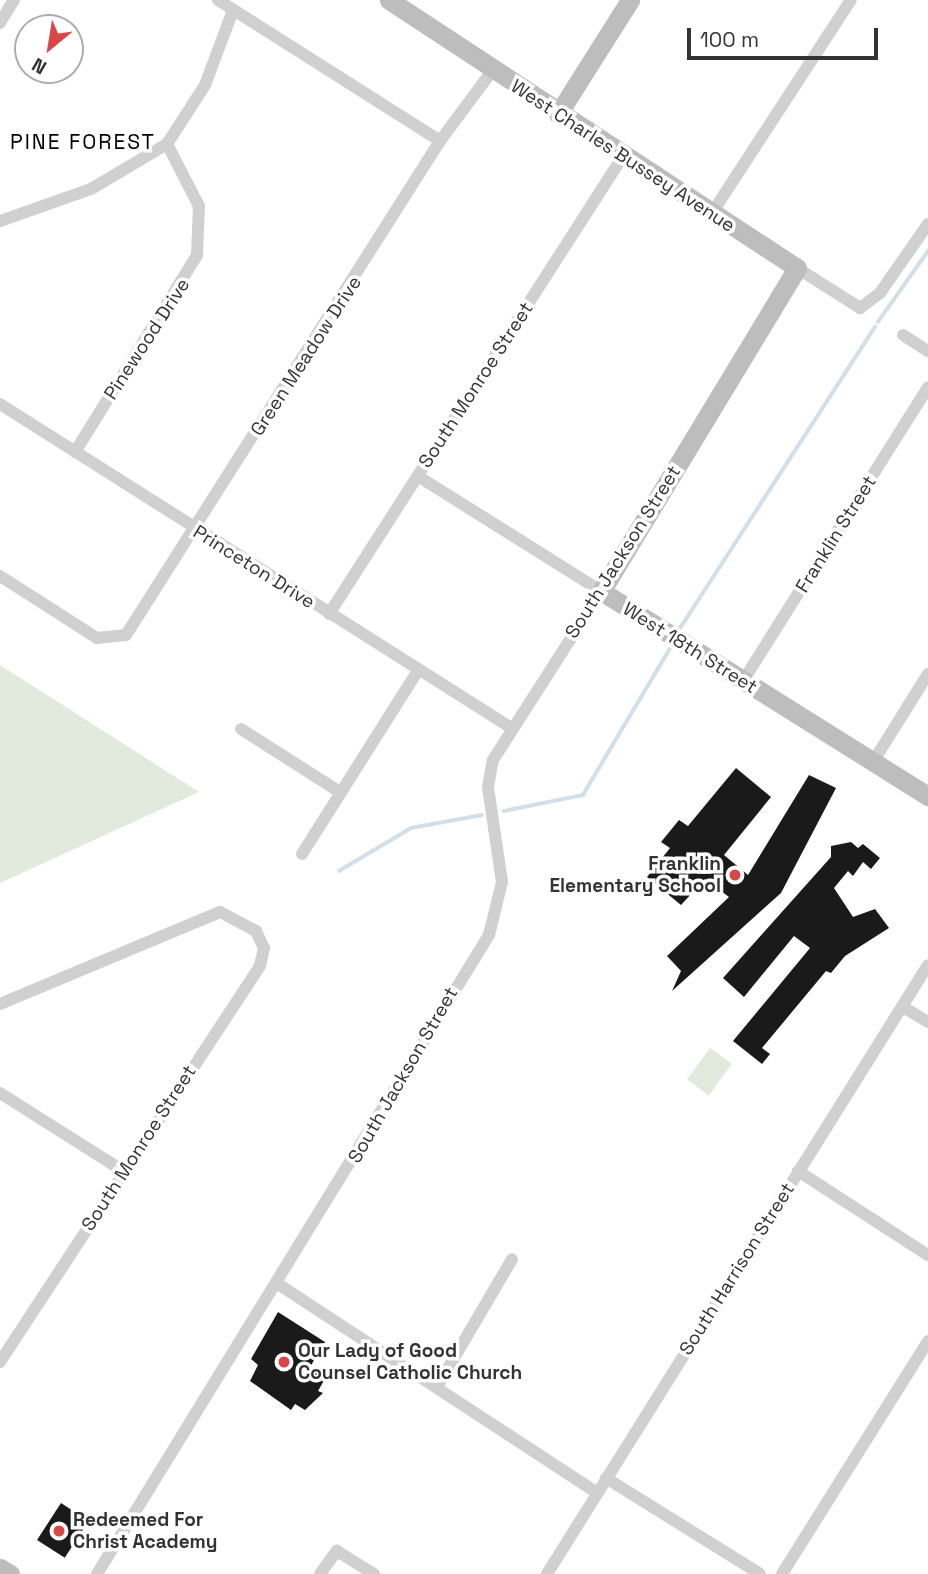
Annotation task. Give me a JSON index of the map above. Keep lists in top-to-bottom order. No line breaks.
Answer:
{"streets":{"street":["West Charles Bussey Avenue","Pinewood Drive","Green Meadow Drive","South Monroe Street","Franklin Street","South Jackson Street","Princeton Drive","West 18th Street","South Harrison Street"]},"crossings":[["West Charles Bussey Avenue","Green Meadow Drive"],["West Charles Bussey Avenue","South Monroe Street"],["West Charles Bussey Avenue","South Jackson Street"],["Pinewood Drive","Princeton Drive"],["Green Meadow Drive","Princeton Drive"],["South Monroe Street","Princeton Drive"],["South Monroe Street","West 18th Street"],["Franklin Street","West 18th Street"],["South Jackson Street","Princeton Drive"],["South Jackson Street","West 18th Street"]],"districts":["PINE FOREST"],"places":["Franklin Elementary School","Our Lady of Good Counsel Catholic Church","Redeemed For Christ Academy"],"scale_bar":"100 m","north":"bottom left"}
